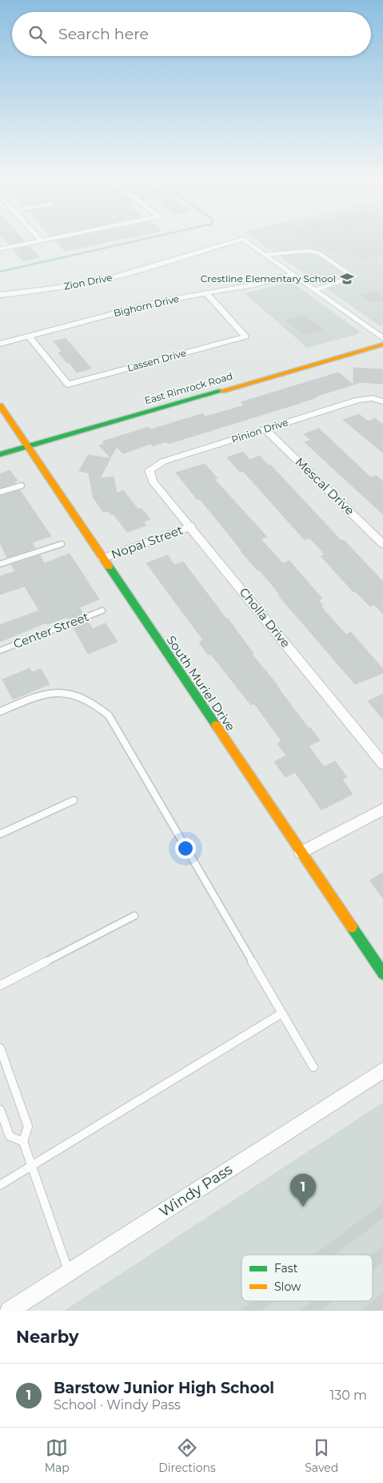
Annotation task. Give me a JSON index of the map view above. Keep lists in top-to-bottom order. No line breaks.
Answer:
{"streets":{"main road":["East Rimrock Road","South Muriel Drive"],"street":["Zion Drive","Bighorn Drive","Lassen Drive","Pinion Drive","Mescal Drive","Nopal Street","Cholla Drive","Windy Pass"],"lane":["Center Street"]},"crossings":[["Bighorn Drive","Lassen Drive"],["East Rimrock Road","South Muriel Drive"],["Pinion Drive","Mescal Drive"],["Pinion Drive","Cholla Drive"],["Nopal Street","Cholla Drive"],["Nopal Street","South Muriel Drive"]],"places":{"school or university":["Crestline Elementary School"]},"legend":["Fast","Slow"],"page":{"search":"Search here","pins":"1","heading":"Nearby","list":[{"mark":"1","name":"Barstow Junior High School","note":"School · Windy Pass","value":"130 m"}],"nav":["Map","Directions","Saved"]}}
